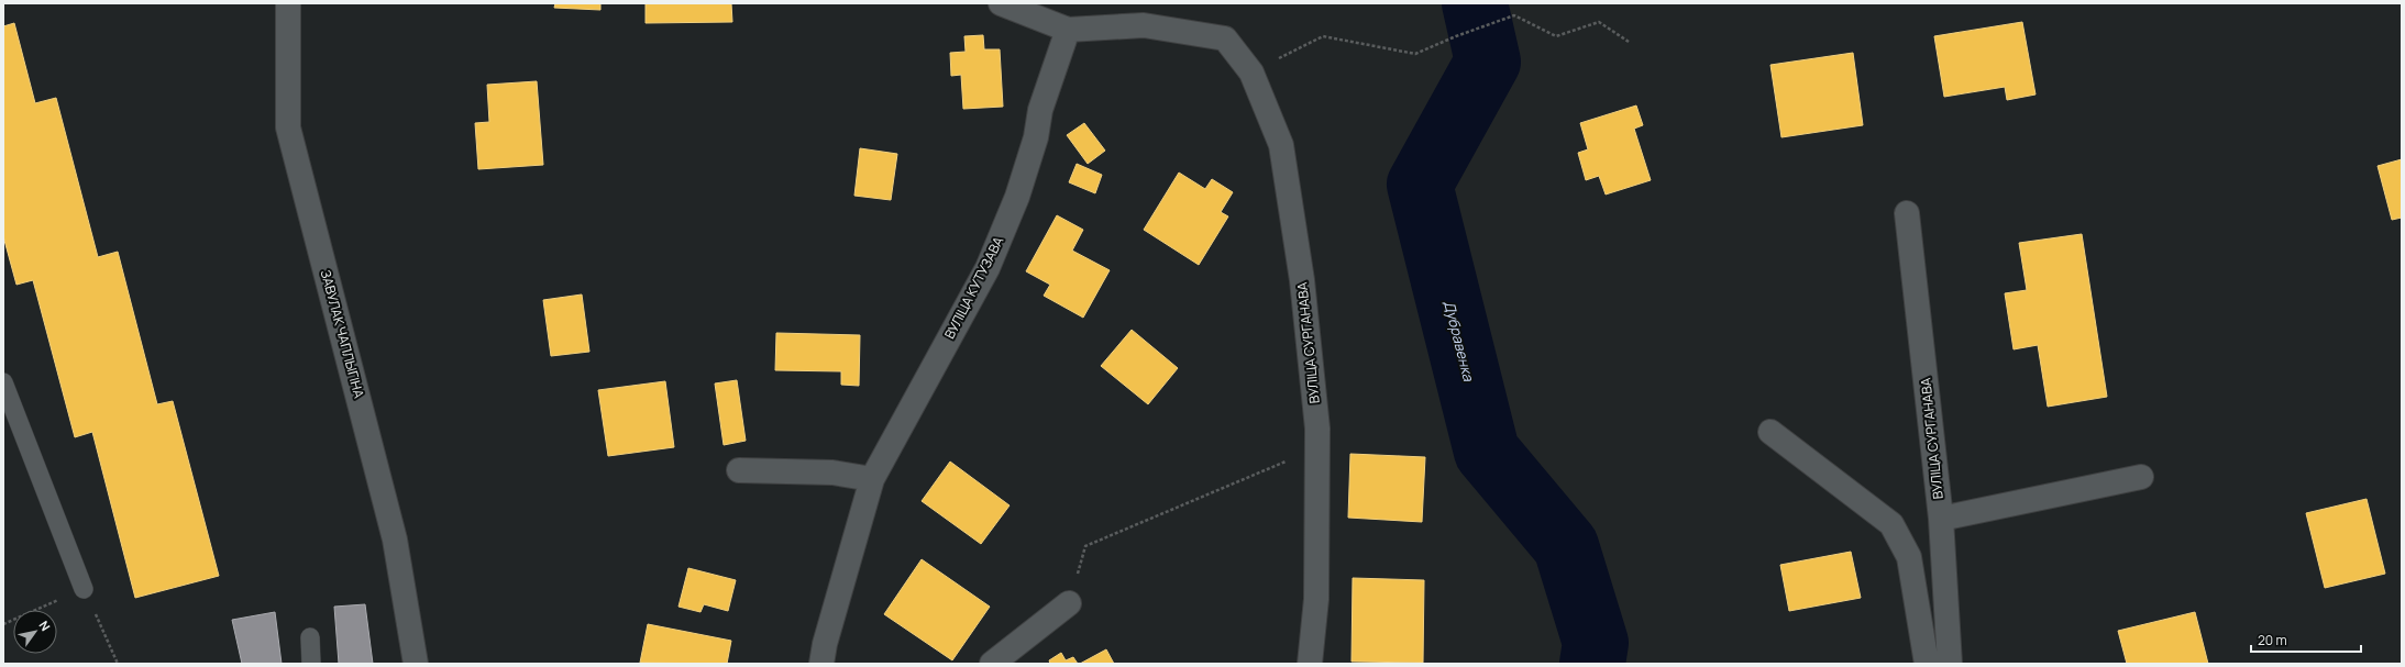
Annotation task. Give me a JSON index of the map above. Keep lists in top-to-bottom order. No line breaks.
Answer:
{"streets":{"street":["ВУЛІЦА КУТУЗАВА","ЗАВУЛАК ЧАПЛЫГІНА","ВУЛІЦА СУРГАНАВА"]},"crossings":[["ВУЛІЦА КУТУЗАВА","ВУЛІЦА СУРГАНАВА"]],"water":["Дубравенка"],"scale_bar":"20 m","north":"top right"}
